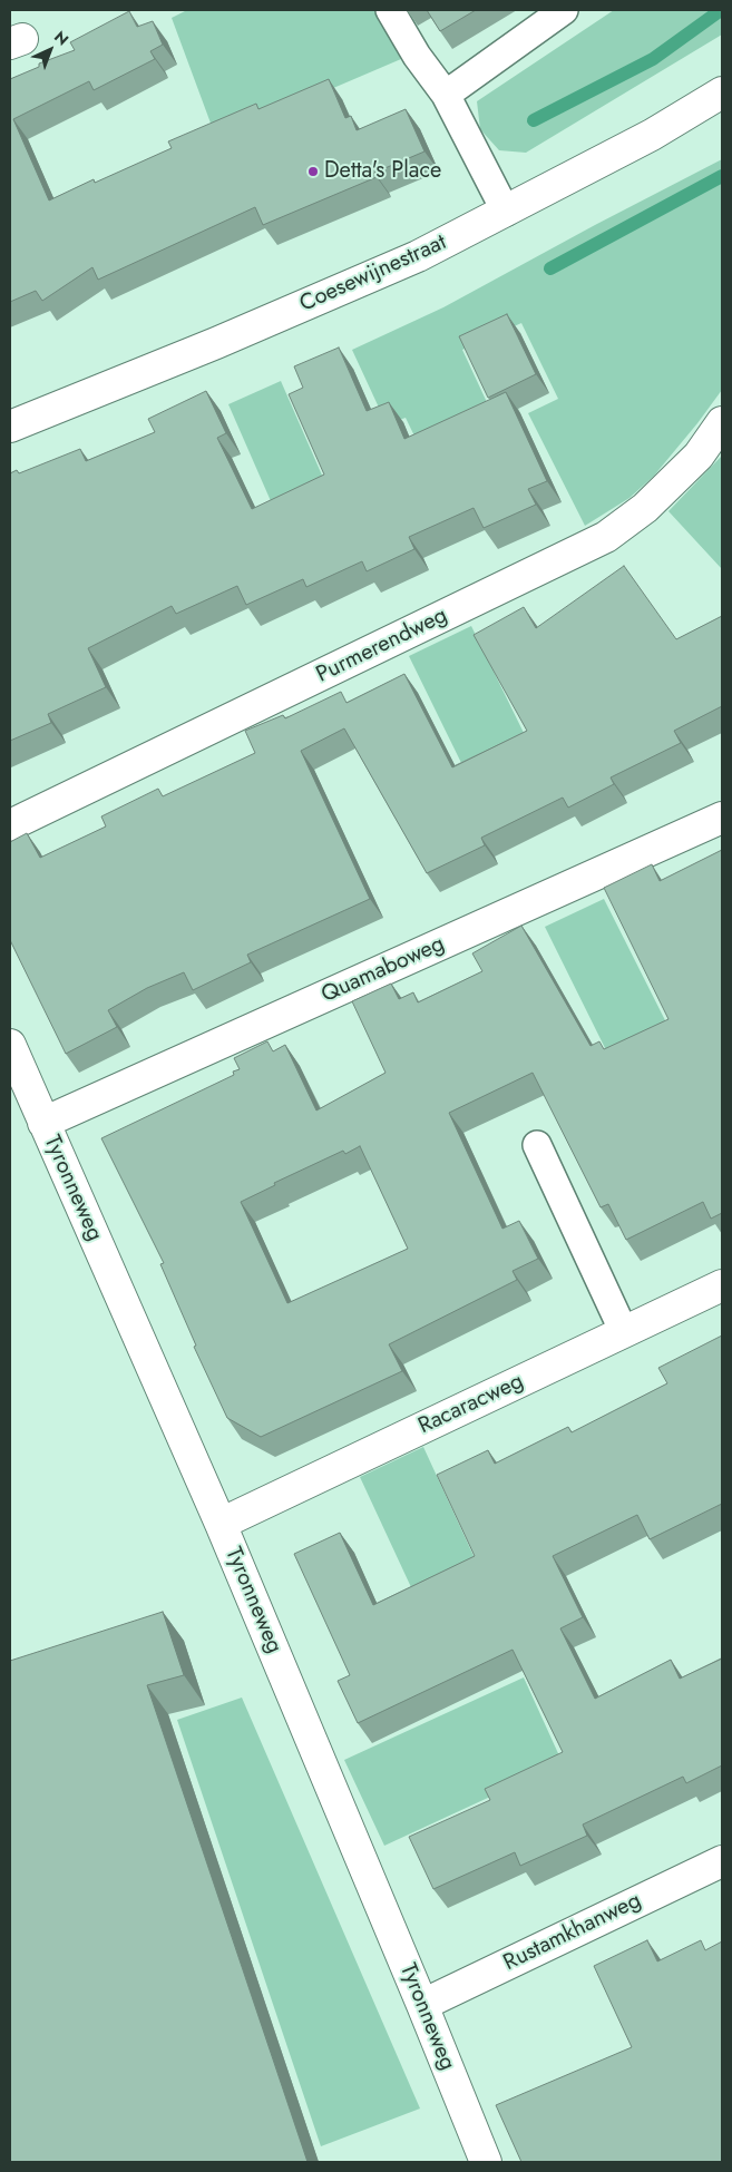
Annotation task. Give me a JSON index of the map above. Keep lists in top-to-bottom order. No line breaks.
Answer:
{"streets":{"street":["Coesewijnestraat","Purmerendweg","Quamaboweg","Tyronneweg","Racaracweg","Rustamkhanweg"]},"crossings":[["Quamaboweg","Tyronneweg"],["Tyronneweg","Racaracweg"],["Tyronneweg","Rustamkhanweg"]],"places":["Detta's Place"],"north":"top right"}
